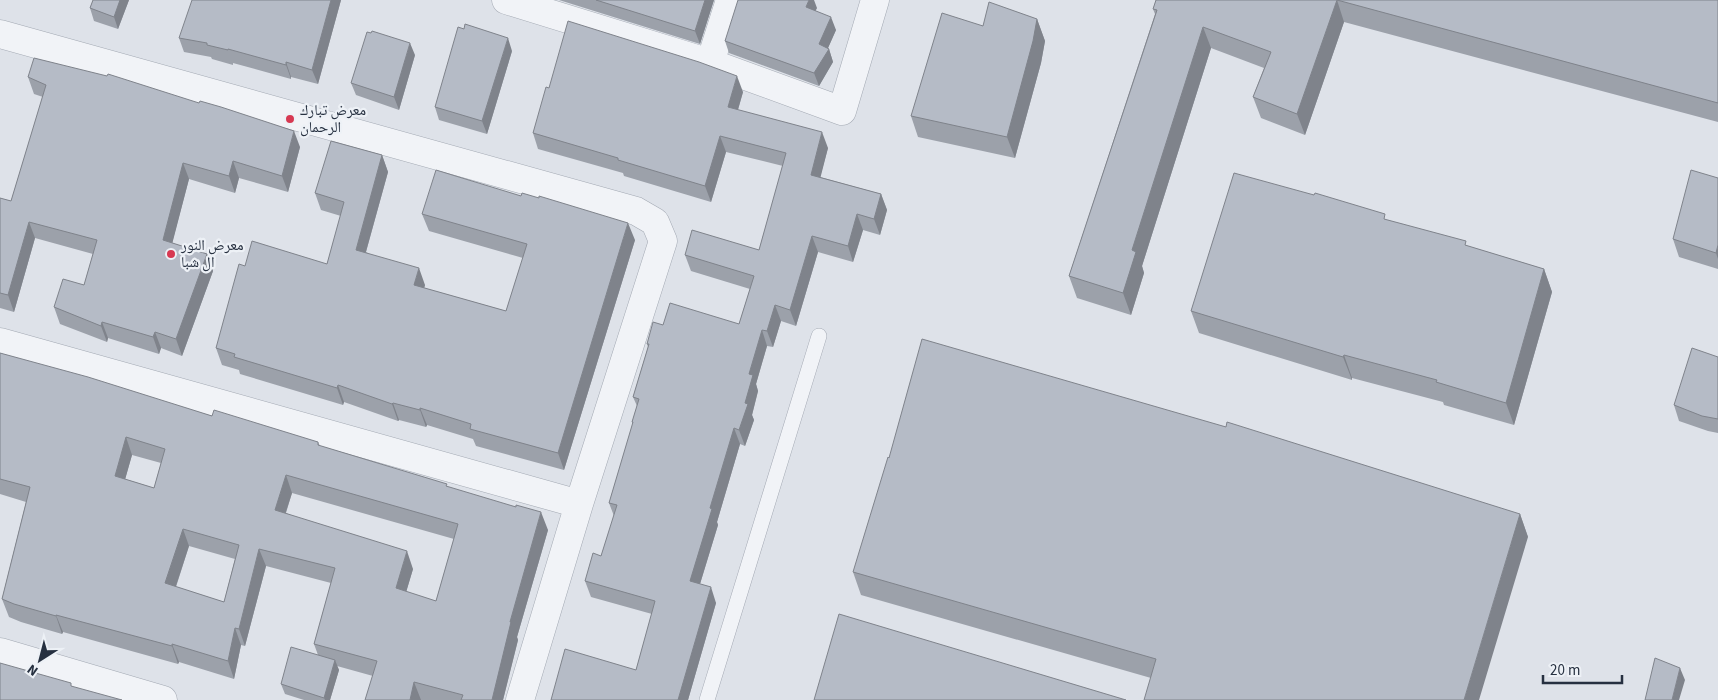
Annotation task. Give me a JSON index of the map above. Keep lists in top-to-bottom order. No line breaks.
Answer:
{"places":["معرض تبارك الرحمان","معرض النور ال شبا"],"scale_bar":"20 m","north":"bottom left"}
